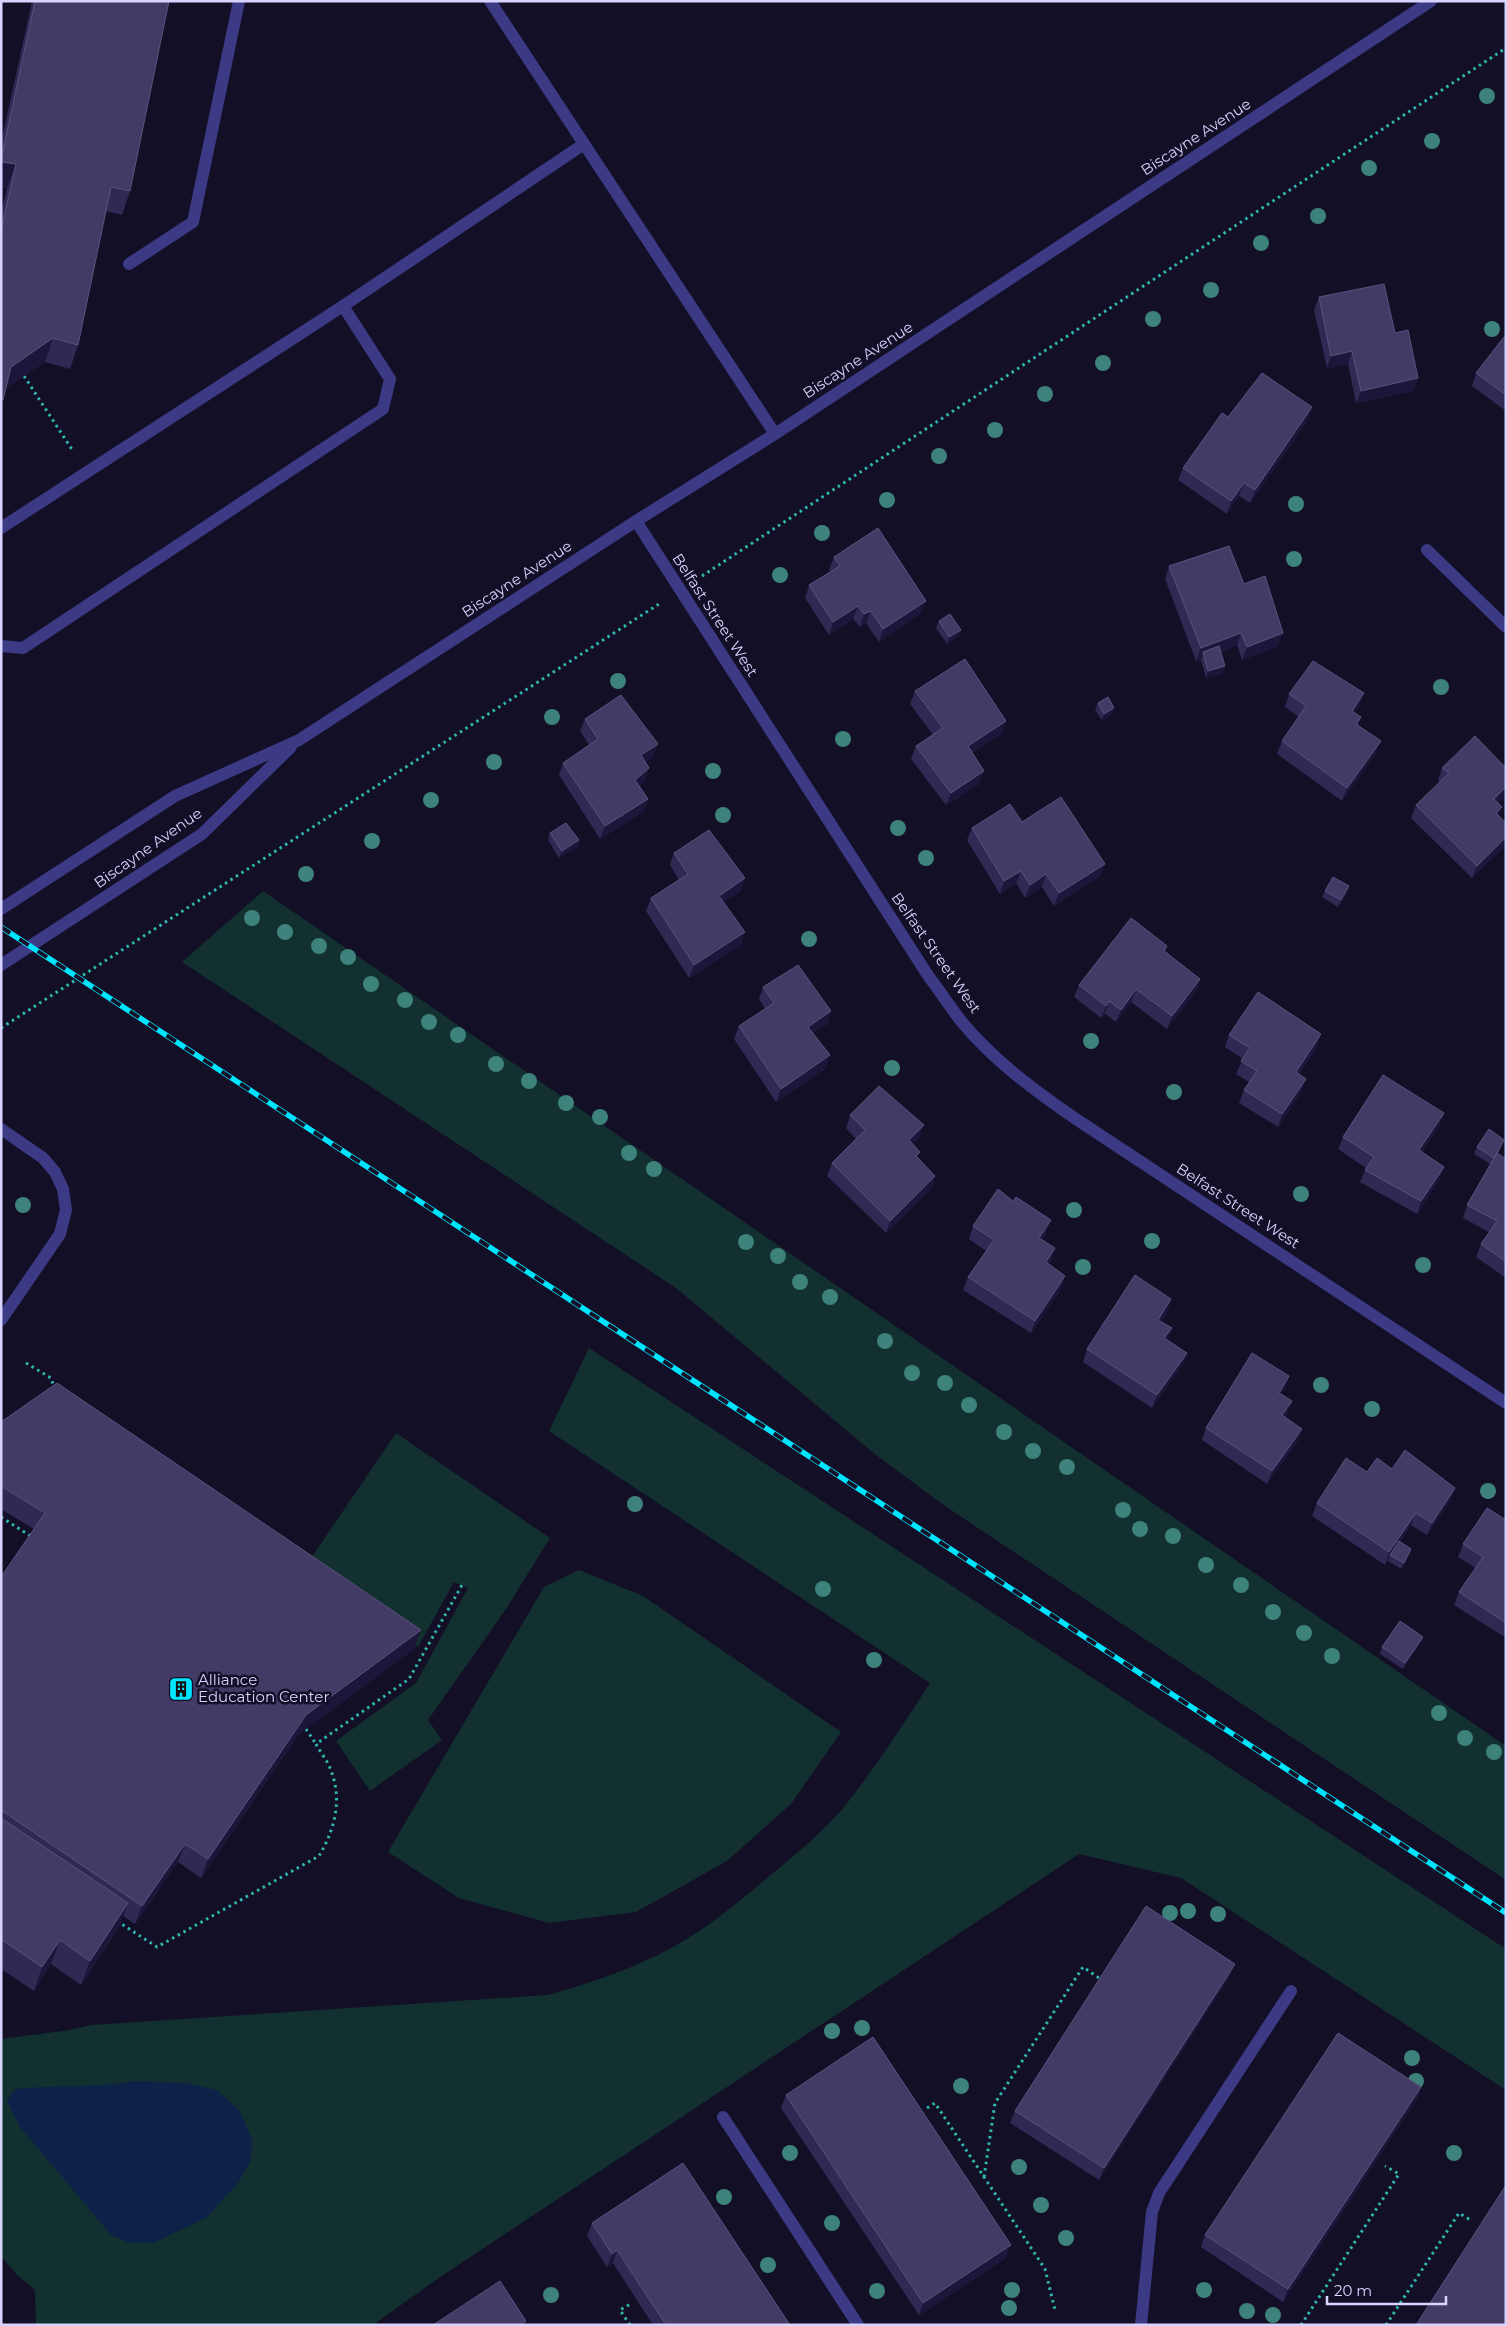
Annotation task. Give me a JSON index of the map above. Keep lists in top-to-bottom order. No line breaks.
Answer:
{"streets":{"street":["Biscayne Avenue","Belfast Street West"]},"crossings":[["Biscayne Avenue","Belfast Street West"]],"places":{"building":["Alliance Education Center"]},"scale_bar":"20 m"}
